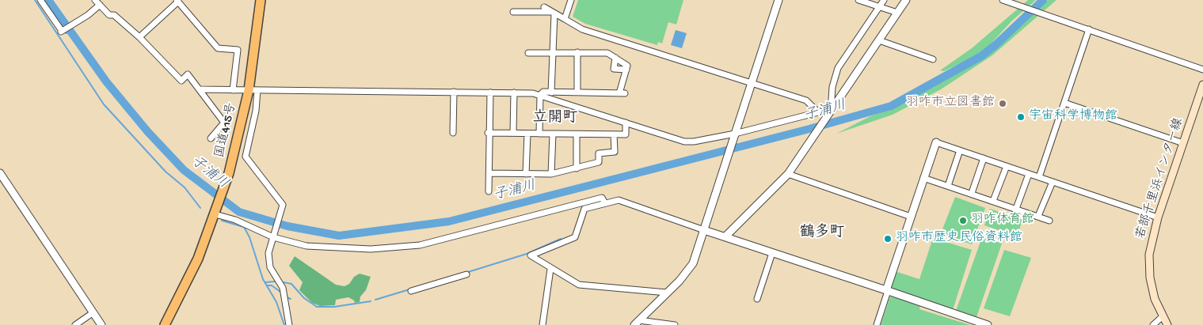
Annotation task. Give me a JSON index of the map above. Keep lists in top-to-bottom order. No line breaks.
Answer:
{"streets":{"highway":["国道415号"],"main road":["若部千里浜インター線"]},"districts":["立開町","鶴多町"],"water":["子浦川"],"places":["羽咋市立図書館","宇宙科学博物館","羽咋体育館","羽咋市歴史民俗資料館"]}
